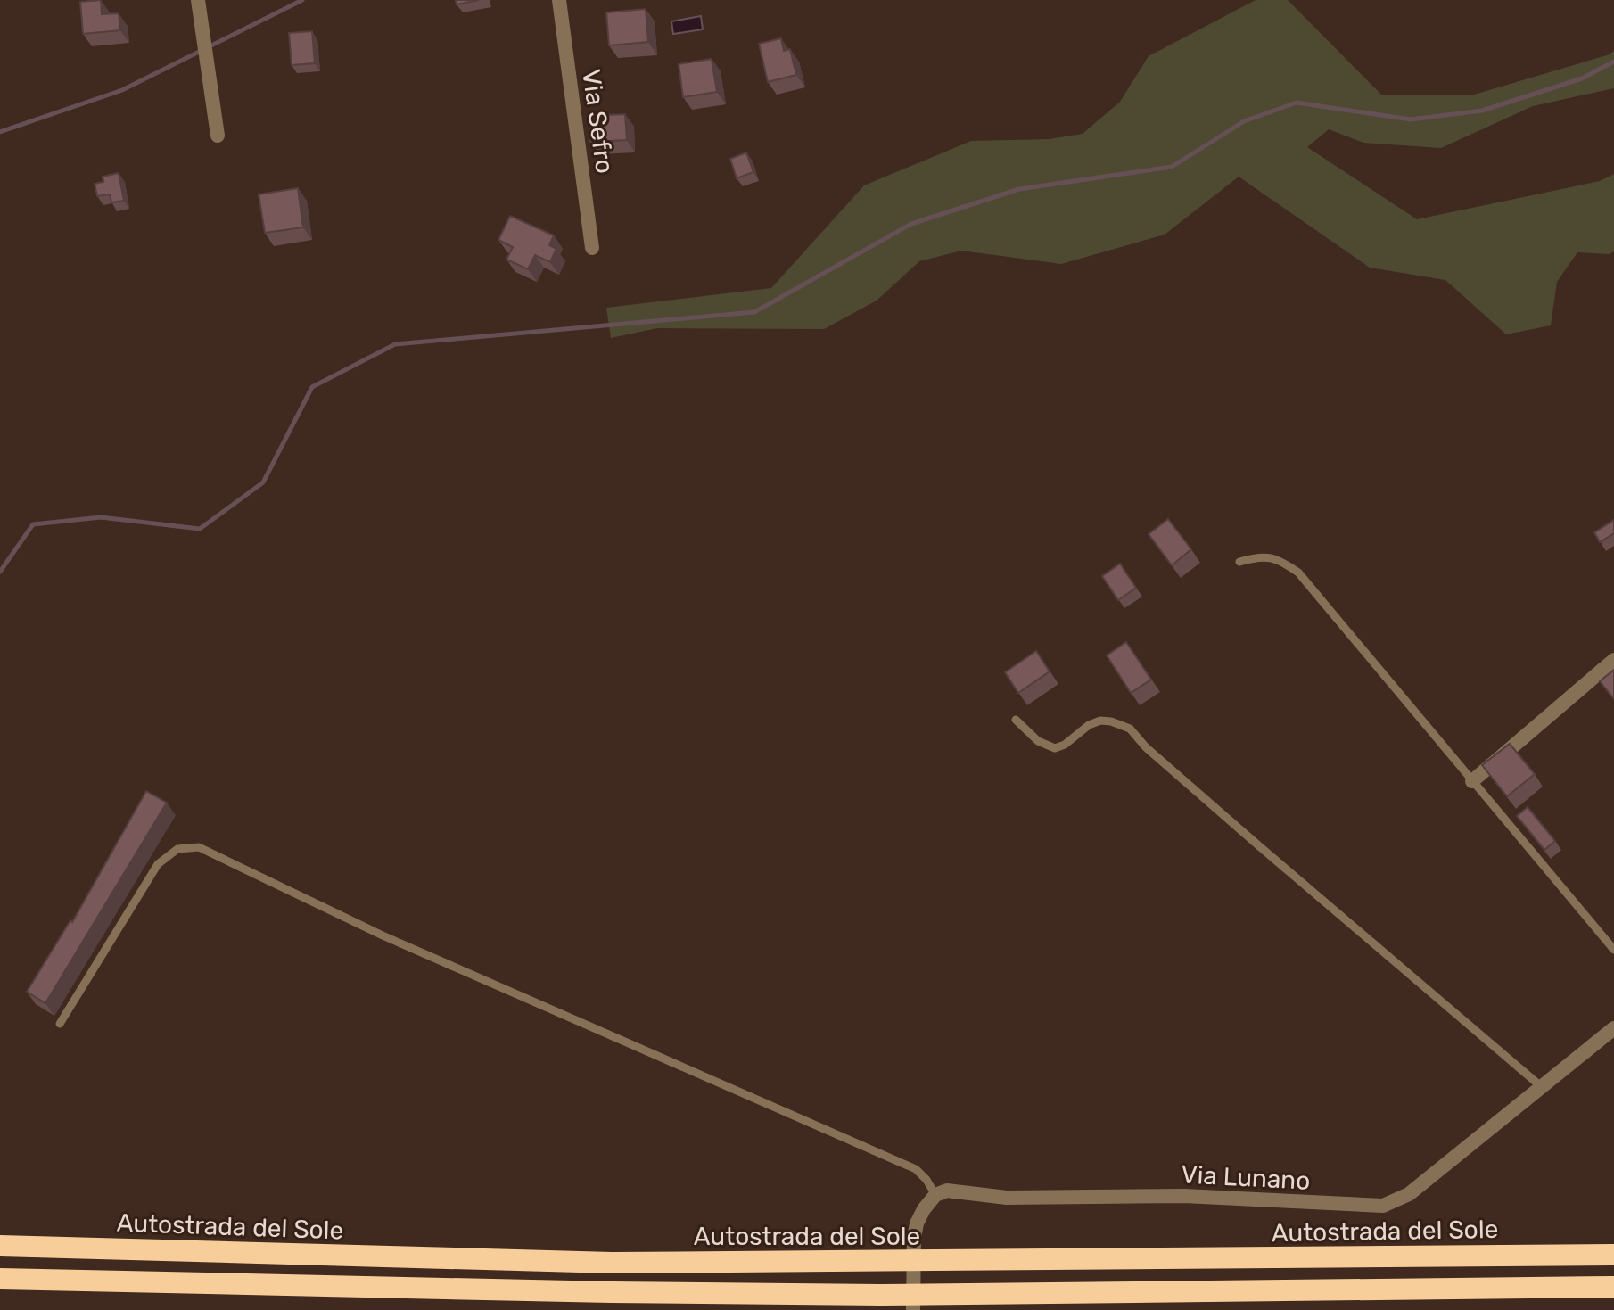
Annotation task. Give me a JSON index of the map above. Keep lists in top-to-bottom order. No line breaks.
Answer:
{"streets":{"highway":["Autostrada del Sole"],"street":["Via Sefro","Via Lunano"]}}
